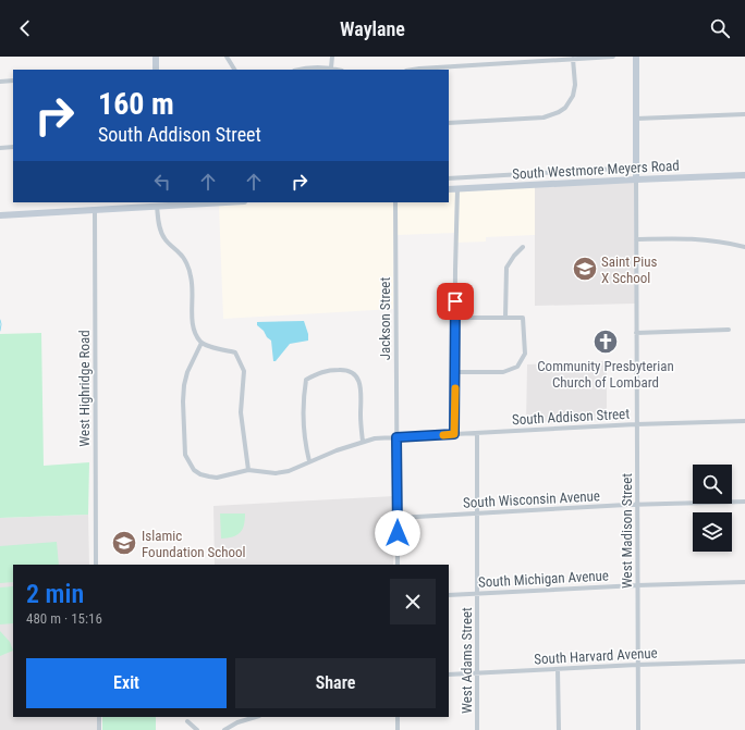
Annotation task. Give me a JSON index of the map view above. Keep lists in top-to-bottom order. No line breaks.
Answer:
{"streets":{"street":["South Westmore Meyers Road","Jackson Street","West Highridge Road","South Addison Street","South Wisconsin Avenue","West Madison Street","South Michigan Avenue","South Harvard Avenue","West Adams Street"]},"crossings":[["South Westmore Meyers Road","West Madison Street"],["Jackson Street","South Addison Street"],["Jackson Street","South Wisconsin Avenue"],["South Addison Street","West Madison Street"],["South Addison Street","West Adams Street"],["South Wisconsin Avenue","West Madison Street"],["South Wisconsin Avenue","West Adams Street"],["West Madison Street","South Michigan Avenue"],["West Madison Street","South Harvard Avenue"],["South Michigan Avenue","West Adams Street"],["South Harvard Avenue","West Adams Street"]],"places":{"school or university":["Saint Pius X School","Islamic Foundation School"],"church":["Community Presbyterian Church of Lombard"]},"page":{"header":"Waylane","turn":["160 m","South Addison Street"],"heading":["2 min","480 m · 15:16"],"buttons":["Exit","Share"]}}
